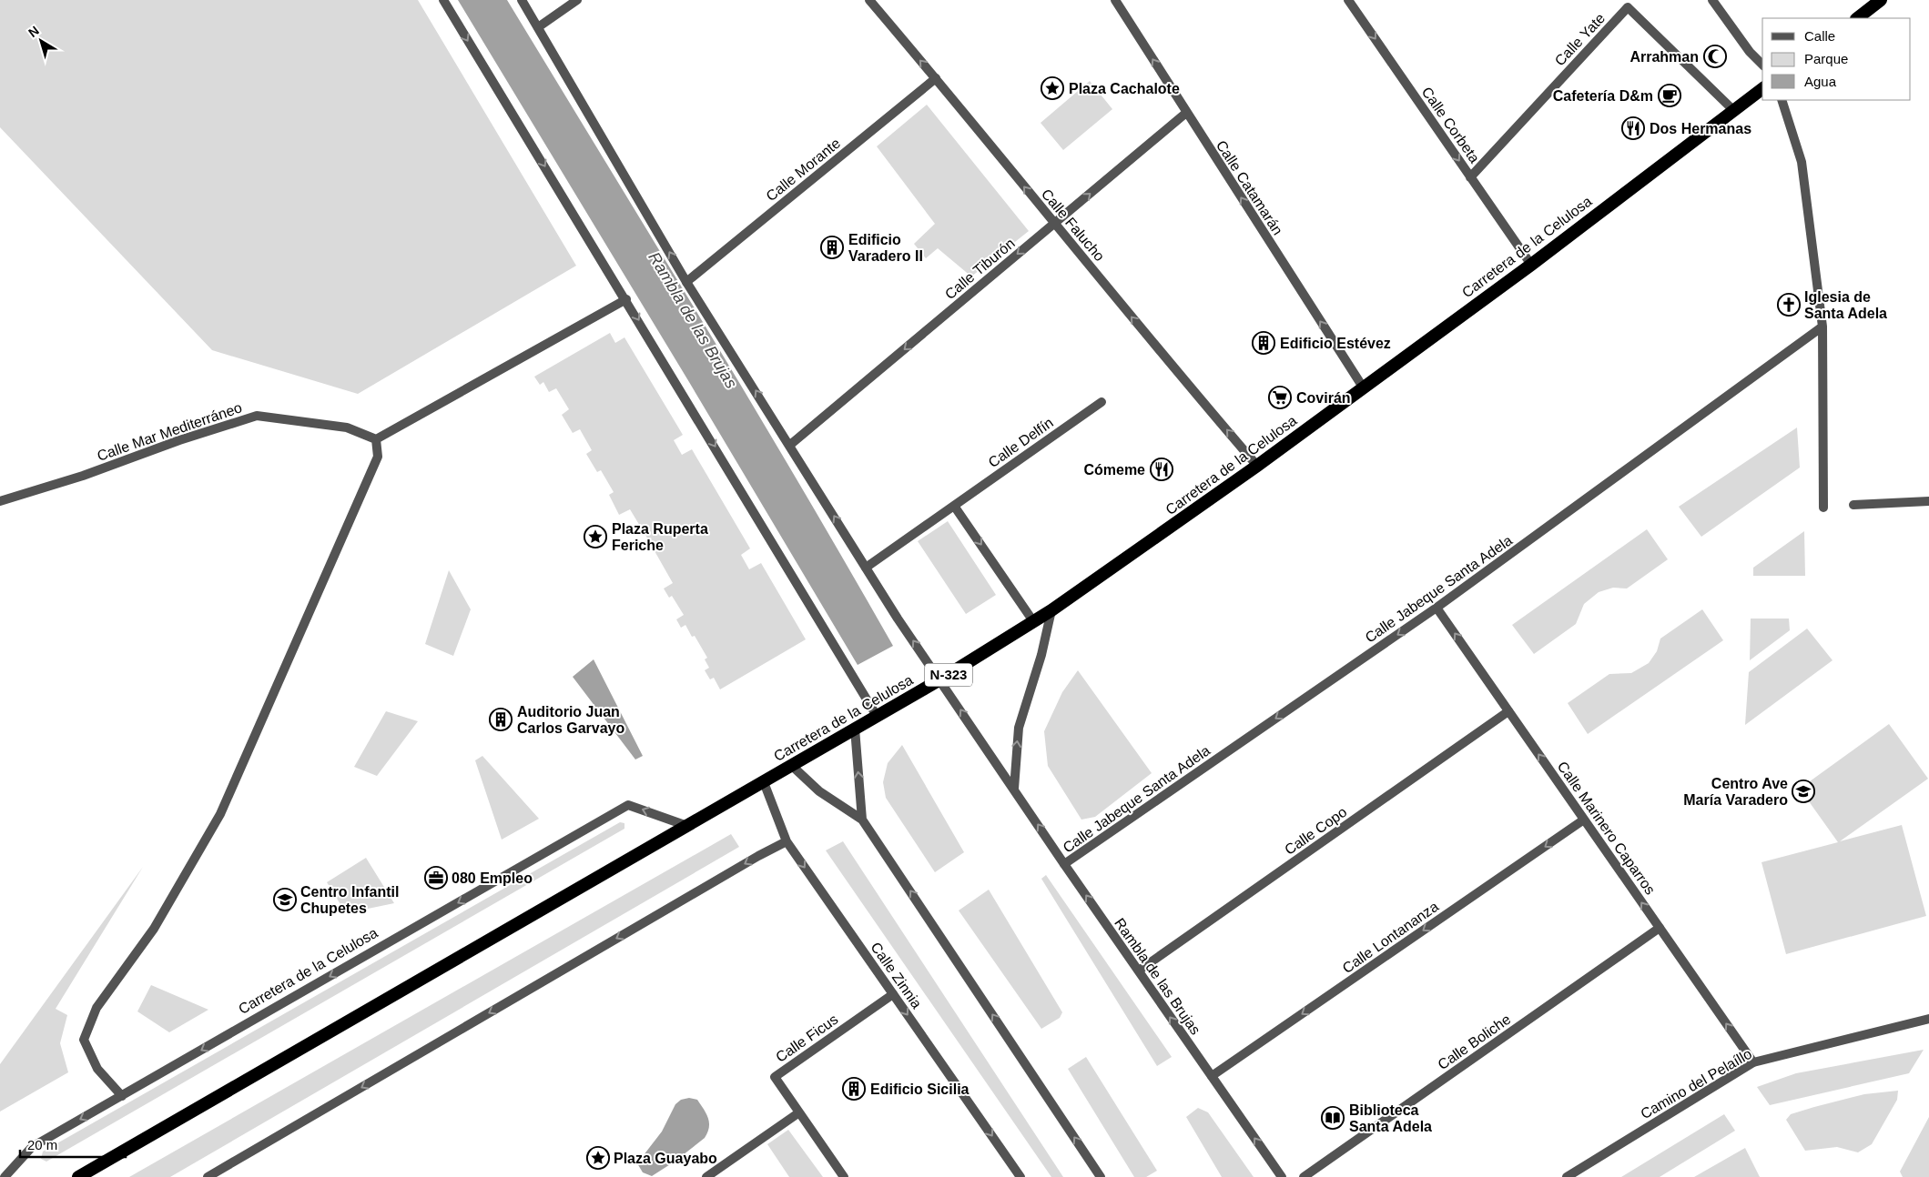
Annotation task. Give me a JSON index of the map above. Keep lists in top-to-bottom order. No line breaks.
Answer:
{"streets":{"highway":["Carretera de la Celulosa","N-323"],"street":["Calle Yate","Calle Corbeta","Calle Morante","Calle Catamarán","Calle Falucho","Calle Tiburón","Calle Mar Mediterráneo","Calle Delfín","Calle Jabeque Santa Adela","Calle Marinero Caparros","Calle Copo","Calle Lontananza","Calle Zinnia","Rambla de las Brujas","Calle Ficus","Calle Boliche","Camino del Pelaíllo"]},"crossings":[["Calle Yate","Calle Corbeta"],["Calle Yate","Carretera de la Celulosa"],["Calle Corbeta","Carretera de la Celulosa"],["Calle Morante","Calle Falucho"],["Calle Morante","Rambla de las Brujas"],["Calle Catamarán","Carretera de la Celulosa"],["Calle Catamarán","Calle Tiburón"],["Calle Falucho","Carretera de la Celulosa"],["Calle Falucho","Calle Tiburón"],["Carretera de la Celulosa","Calle Zinnia"],["Carretera de la Celulosa","Rambla de las Brujas"],["Calle Tiburón","Rambla de las Brujas"],["Calle Delfín","Rambla de las Brujas"],["Calle Jabeque Santa Adela","Calle Marinero Caparros"],["Calle Jabeque Santa Adela","Rambla de las Brujas"],["Calle Marinero Caparros","Calle Copo"],["Calle Marinero Caparros","Calle Lontananza"],["Calle Marinero Caparros","Calle Boliche"],["Calle Marinero Caparros","Camino del Pelaíllo"],["Calle Copo","Rambla de las Brujas"],["Calle Lontananza","Rambla de las Brujas"],["Calle Zinnia","Calle Ficus"]],"one_way":["Calle Corbeta","Calle Catamarán","Calle Falucho","Calle Jabeque Santa Adela","Calle Marinero Caparros","Calle Lontananza"],"water":["Rambla de las Brujas"],"places":{"mosque":["Arrahman"],"place":["Plaza Cachalote","Plaza Ruperta Feriche","Plaza Guayabo"],"cafe":["Cafetería D&m"],"restaurant":["Dos Hermanas","Cómeme"],"building":["Edificio Varadero II","Edificio Estévez","Auditorio Juan Carlos Garvayo","Edificio Sicilia"],"church":["Iglesia de Santa Adela"],"supermarket":["Covirán"],"school or university":["Centro Ave María Varadero","Centro Infantil Chupetes"],"office":["080 Empleo"],"library":["Biblioteca Santa Adela"]},"legend":["Calle","Parque","Agua"],"scale_bar":"20 m","north":"top left"}
